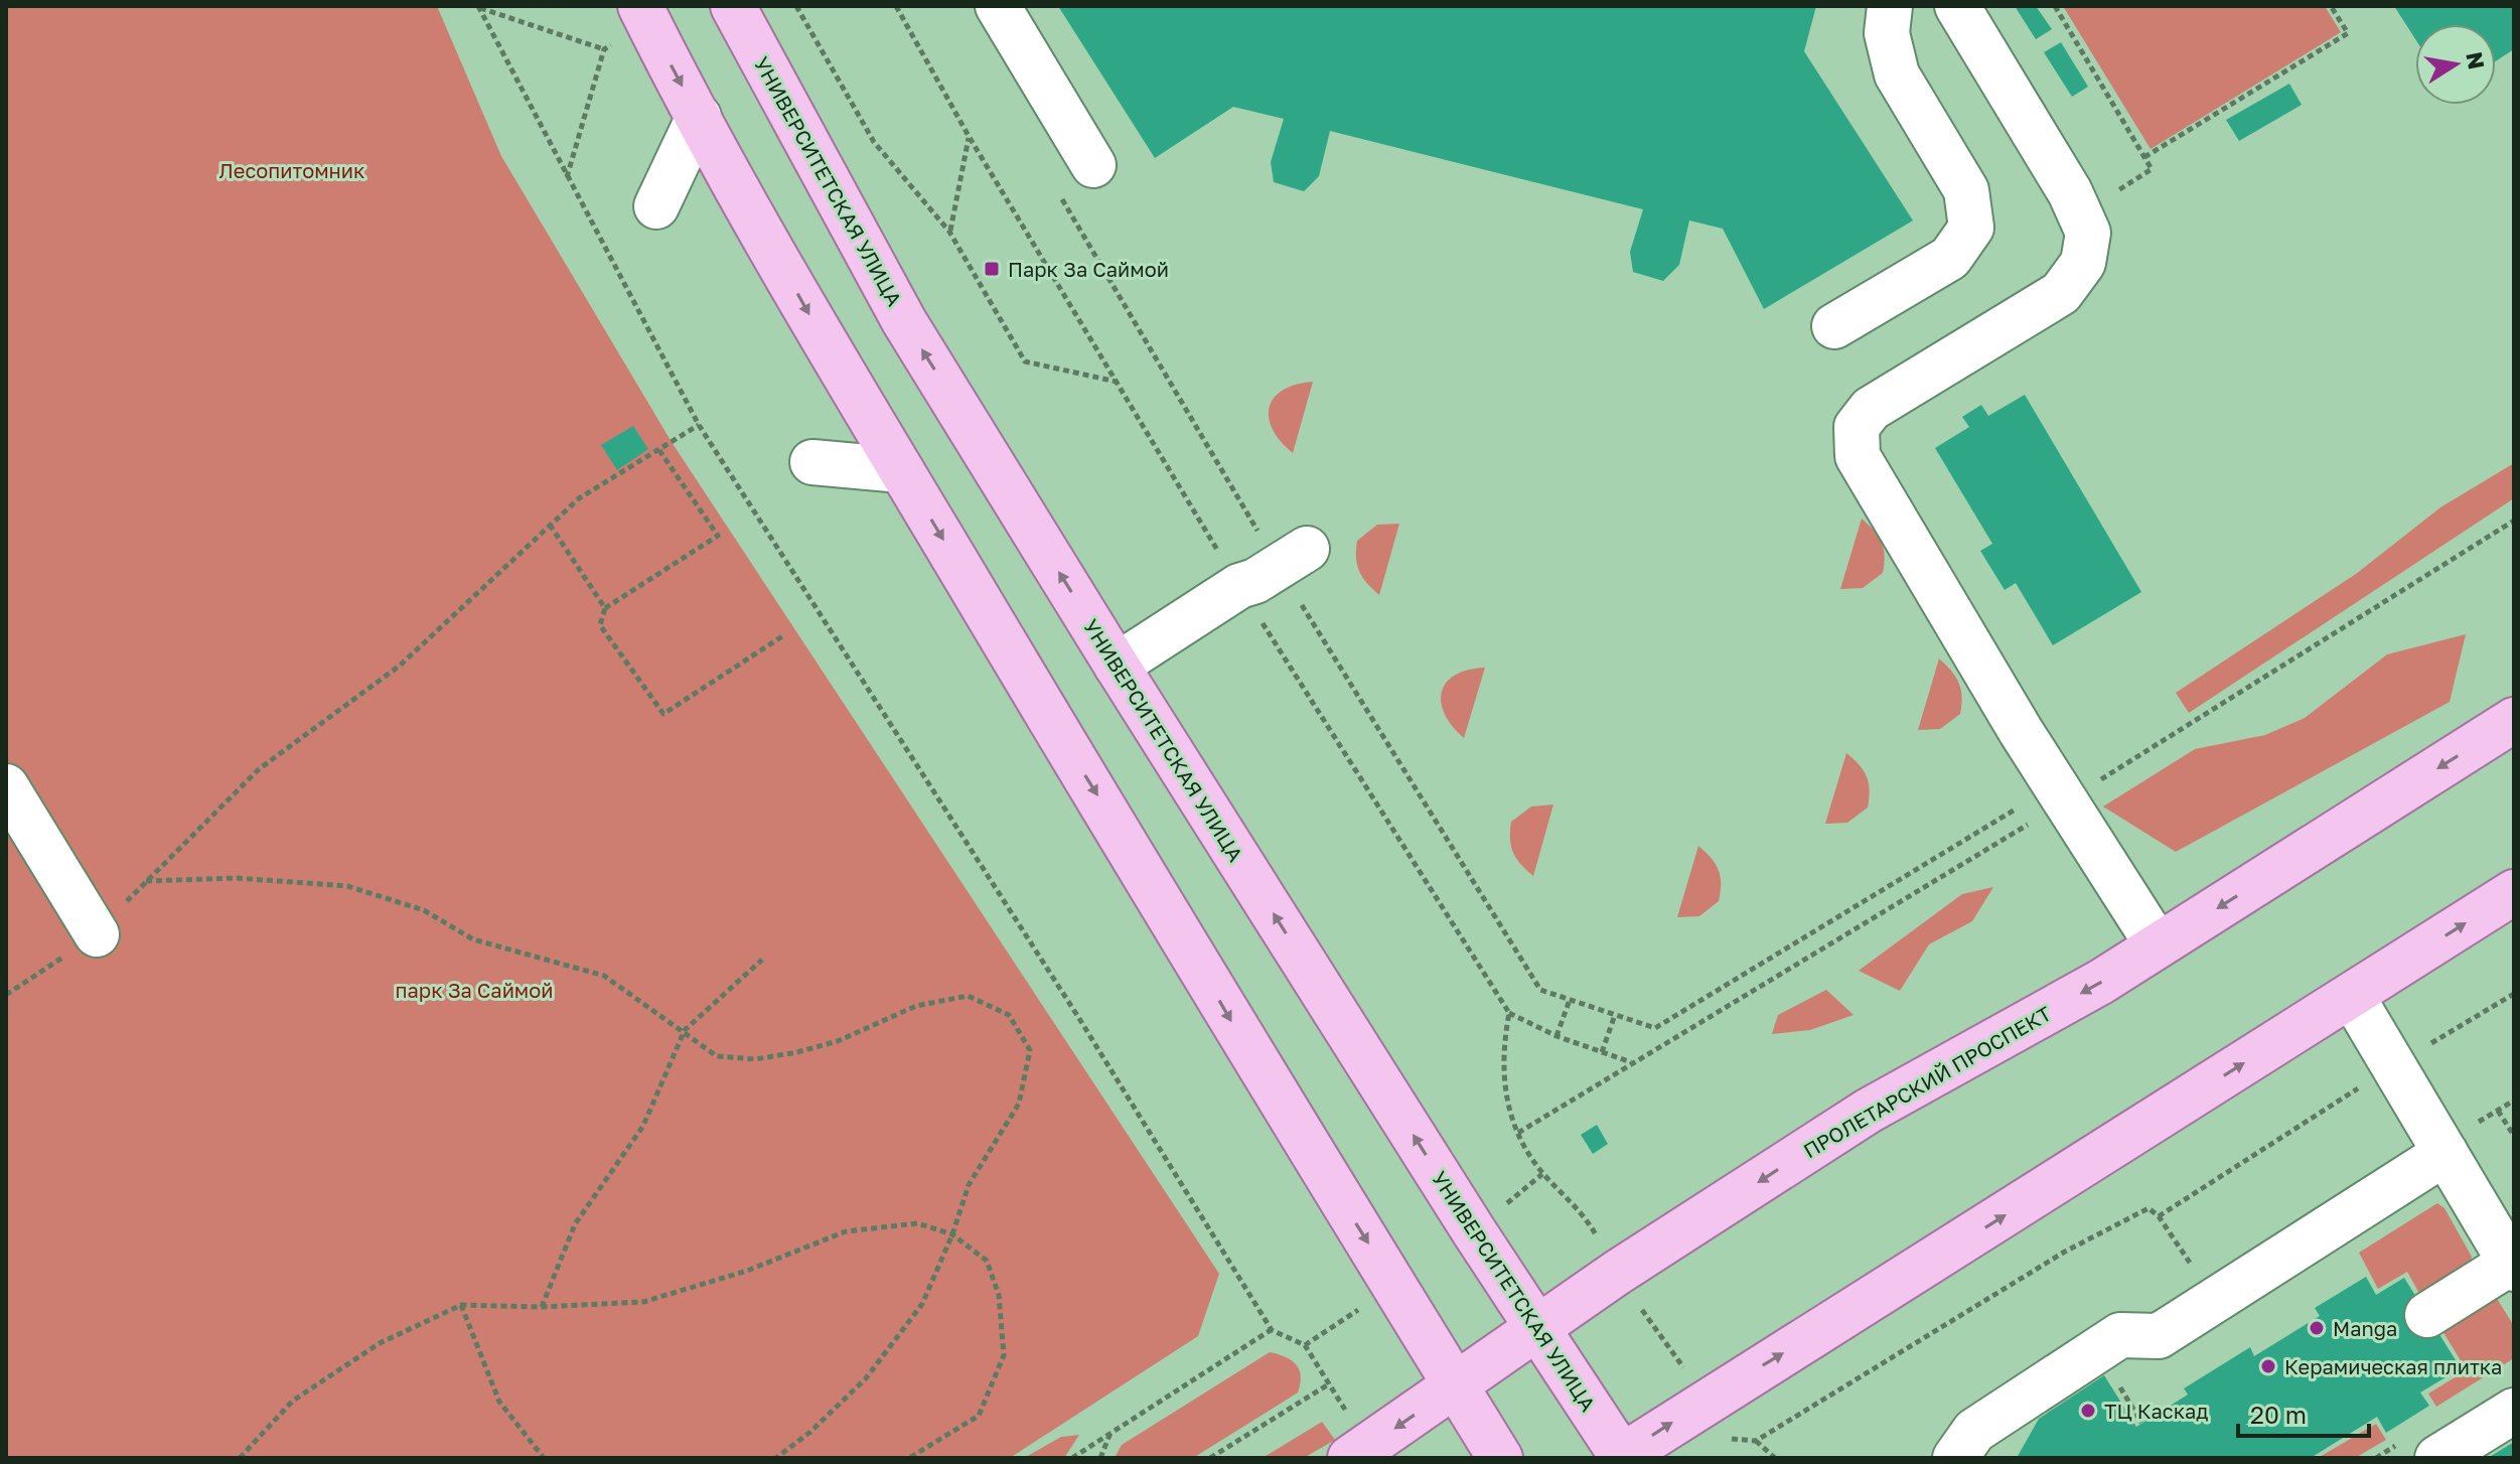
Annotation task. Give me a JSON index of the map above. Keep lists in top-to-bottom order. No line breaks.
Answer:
{"streets":{"main road":["УНИВЕРСИТЕТСКАЯ УЛИЦА","ПРОЛЕТАРСКИЙ ПРОСПЕКТ"]},"crossings":[["УНИВЕРСИТЕТСКАЯ УЛИЦА","ПРОЛЕТАРСКИЙ ПРОСПЕКТ"]],"parks":["Лесопитомник","парк За Саймой"],"places":{"transit":["Парк За Саймой"],"other":["Manga","Керамическая плитка","ТЦ Каскад"]},"scale_bar":"20 m","north":"right"}
